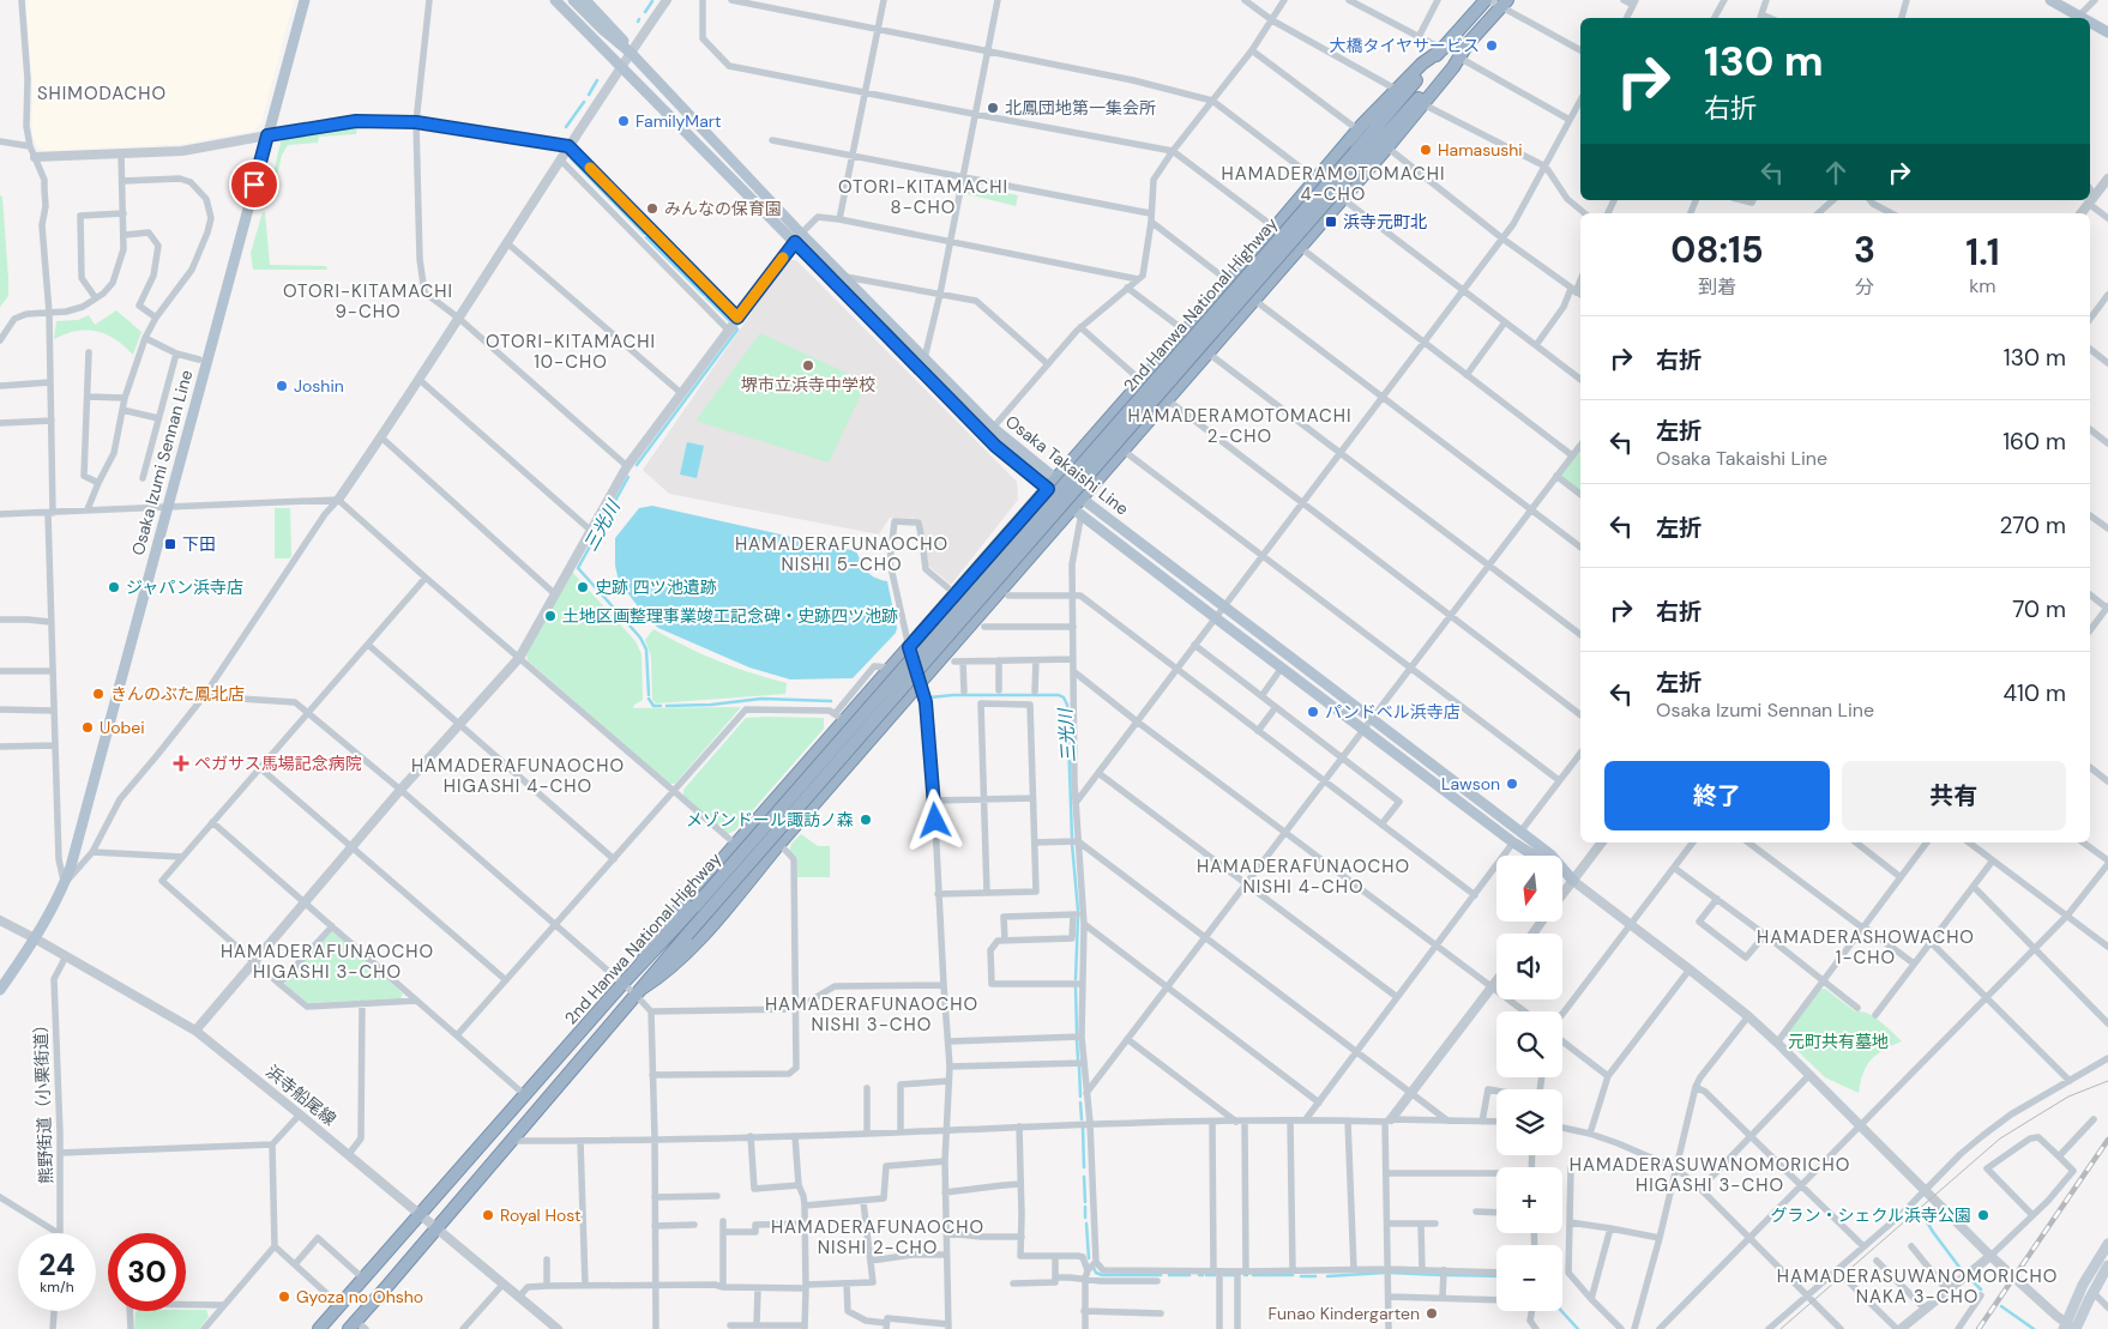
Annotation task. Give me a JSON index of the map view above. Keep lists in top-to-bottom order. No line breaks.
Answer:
{"streets":{"highway":["2nd Hanwa National Highway"],"main road":["Osaka Izumi Sennan Line","Osaka Takaishi Line"],"street":["浜寺船尾線","熊野街道（小栗街道）"]},"crossings":[["2nd Hanwa National Highway","浜寺船尾線"],["Osaka Izumi Sennan Line","浜寺船尾線"],["浜寺船尾線","熊野街道（小栗街道）"]],"districts":["SHIMODACHO","HAMADERAMOTOMACHI 4-CHO","OTORI-KITAMACHI 8-CHO","OTORI-KITAMACHI 9-CHO","OTORI-KITAMACHI 10-CHO","HAMADERAMOTOMACHI 2-CHO","HAMADERAFUNAOCHO NISHI 5-CHO","HAMADERAFUNAOCHO HIGASHI 4-CHO","HAMADERAFUNAOCHO NISHI 4-CHO","HAMADERASHOWACHO 1-CHO","HAMADERAFUNAOCHO HIGASHI 3-CHO","HAMADERAFUNAOCHO NISHI 3-CHO","HAMADERASUWANOMORICHO HIGASHI 3-CHO","HAMADERAFUNAOCHO NISHI 2-CHO","HAMADERASUWANOMORICHO NAKA 3-CHO"],"water":["三光川"],"parks":["元町共有墓地"],"places":{"other":["大橋タイヤサービス","北鳳団地第一集会所","FamilyMart","Hamasushi","みんなの保育園","堺市立浜寺中学校","Joshin","ジャパン浜寺店","史跡 四ツ池遺跡","土地区画整理事業竣工記念碑・史跡四ツ池跡","きんのぶた鳳北店","パンドベル浜寺店","Uobei","Lawson","メゾンドール諏訪ノ森","Royal Host","グラン・シェクル浜寺公園","Gyoza no Ohsho","Funao Kindergarten"],"transit":["浜寺元町北","下田"],"health":["ペガサス馬場記念病院"]},"north":"bottom","page":{"turn":["130 m","右折"],"eta":["08:15","到着","3","分","1.1","km"],"list":[{"name":"右折","value":"130 m"},{"name":"左折","note":"Osaka Takaishi Line","value":"160 m"},{"name":"左折","value":"270 m"},{"name":"右折","value":"70 m"},{"name":"左折","note":"Osaka Izumi Sennan Line","value":"410 m"}],"buttons":["終了","共有"],"map_buttons":["+","−"],"speed":"24 km/h","limit":"30"}}
